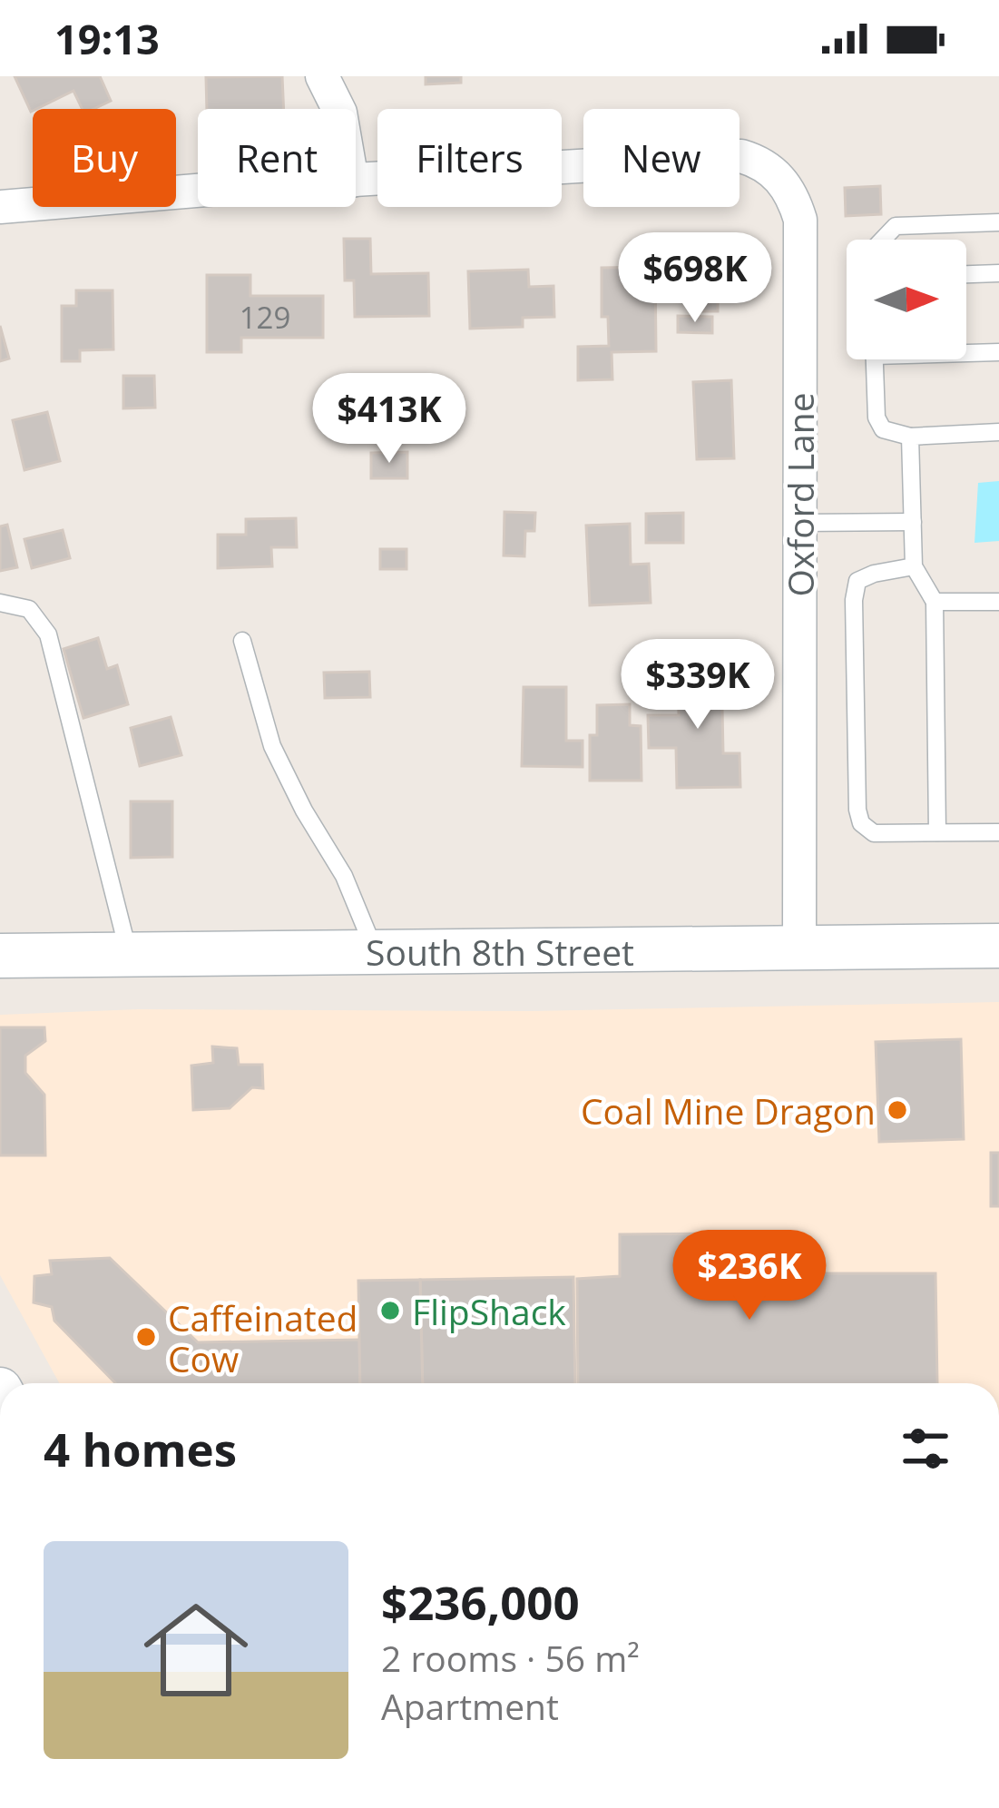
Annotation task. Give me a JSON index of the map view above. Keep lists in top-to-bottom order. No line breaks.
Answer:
{"streets":{"main road":["South 8th Street"],"street":["Oxford Lane"]},"crossings":[["Oxford Lane","South 8th Street"]],"places":["Coal Mine Dragon","FlipShack","Caffeinated Cow"],"house_numbers":["129"],"north":"right","page":{"status":"19:13","chip":["Buy","Rent","Filters","New"],"price":["$698K","$413K","$339K","$236K"],"heading":"4 homes","list":[{"name":"$236,000","note":"2 rooms · 56 m² · Apartment"}]}}
